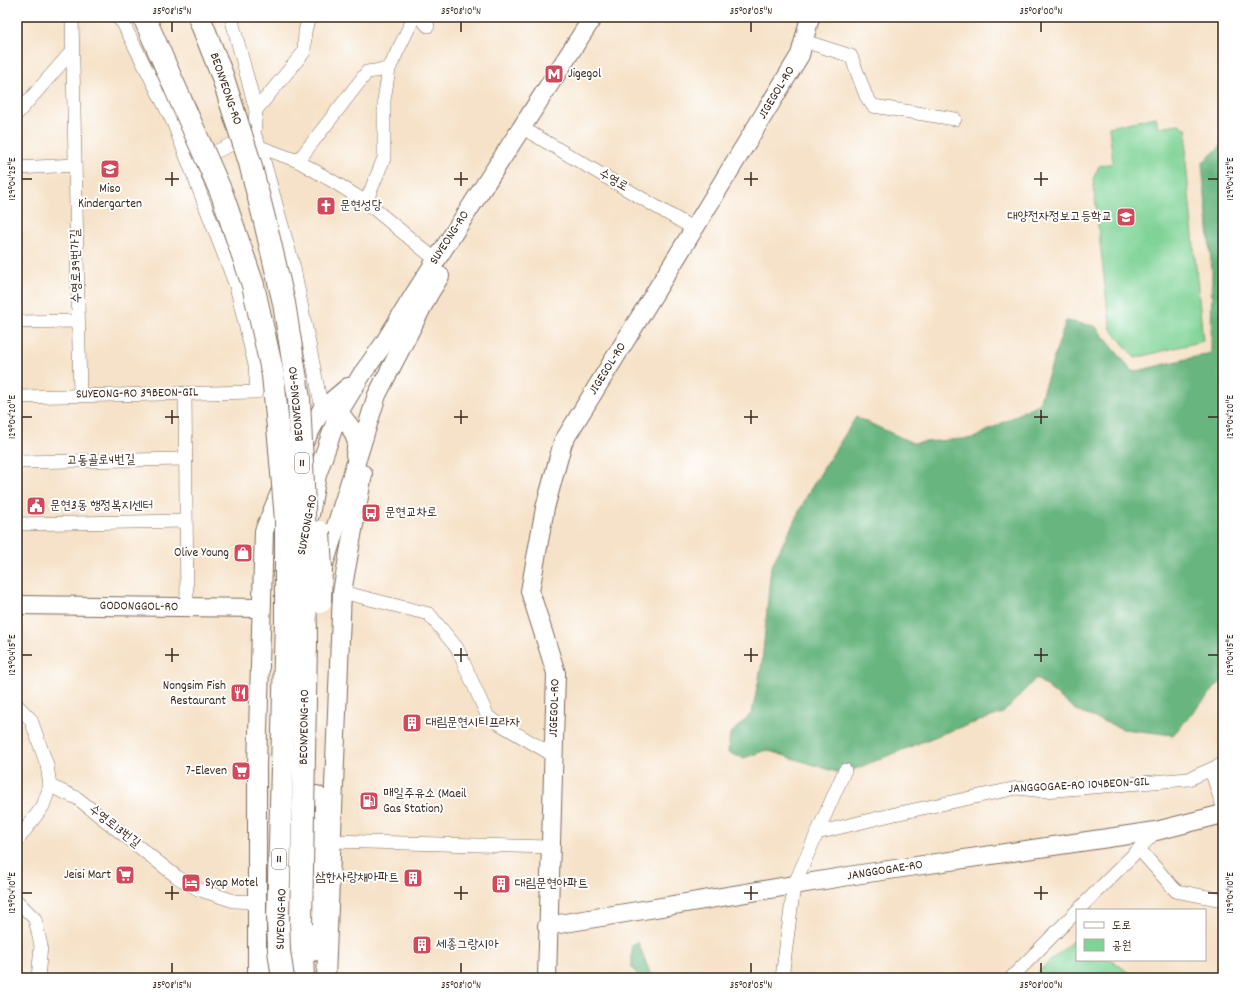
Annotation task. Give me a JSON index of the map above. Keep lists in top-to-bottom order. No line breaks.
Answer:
{"streets":{"highway":["BEONYEONG-RO","11"],"main road":["JIGEGOL-RO","SUYEONG-RO","GODONGGOL-RO","JANGGOGAE-RO"],"street":["수영로","수영로39번가길","SUYEONG-RO 39BEON-GIL","고동골로4번길","JANGGOGAE-RO 104BEON-GIL","수영로13번길"]},"crossings":[["JIGEGOL-RO","수영로"],["JIGEGOL-RO","SUYEONG-RO"],["JIGEGOL-RO","JANGGOGAE-RO"],["수영로","SUYEONG-RO"],["수영로39번가길","SUYEONG-RO 39BEON-GIL"]],"places":{"metro station":["Jigegol"],"school or university":["Miso Kindergarten","대양전자정보고등학교"],"church":["문현성당"],"public building":["문현3동 행정복지센터"],"bus stop":["문현교차로"],"shop":["Olive Young"],"restaurant":["Nongsim Fish Restaurant"],"building":["대림문현시티프라자","삼한사랑채아파트","대림문현아파트","세종그랑시아"],"supermarket":["7-Eleven","Jeisi Mart"],"fuel station":["매일주유소 (Maeil Gas Station)"],"hotel":["Syap Motel"]},"legend":["도로","공원"],"coordinates":["35°08'15\"N","35°08'10\"N","35°08'05\"N","35°08'00\"N","129°04'25\"E","129°04'20\"E","129°04'15\"E","129°04'10\"E"]}
